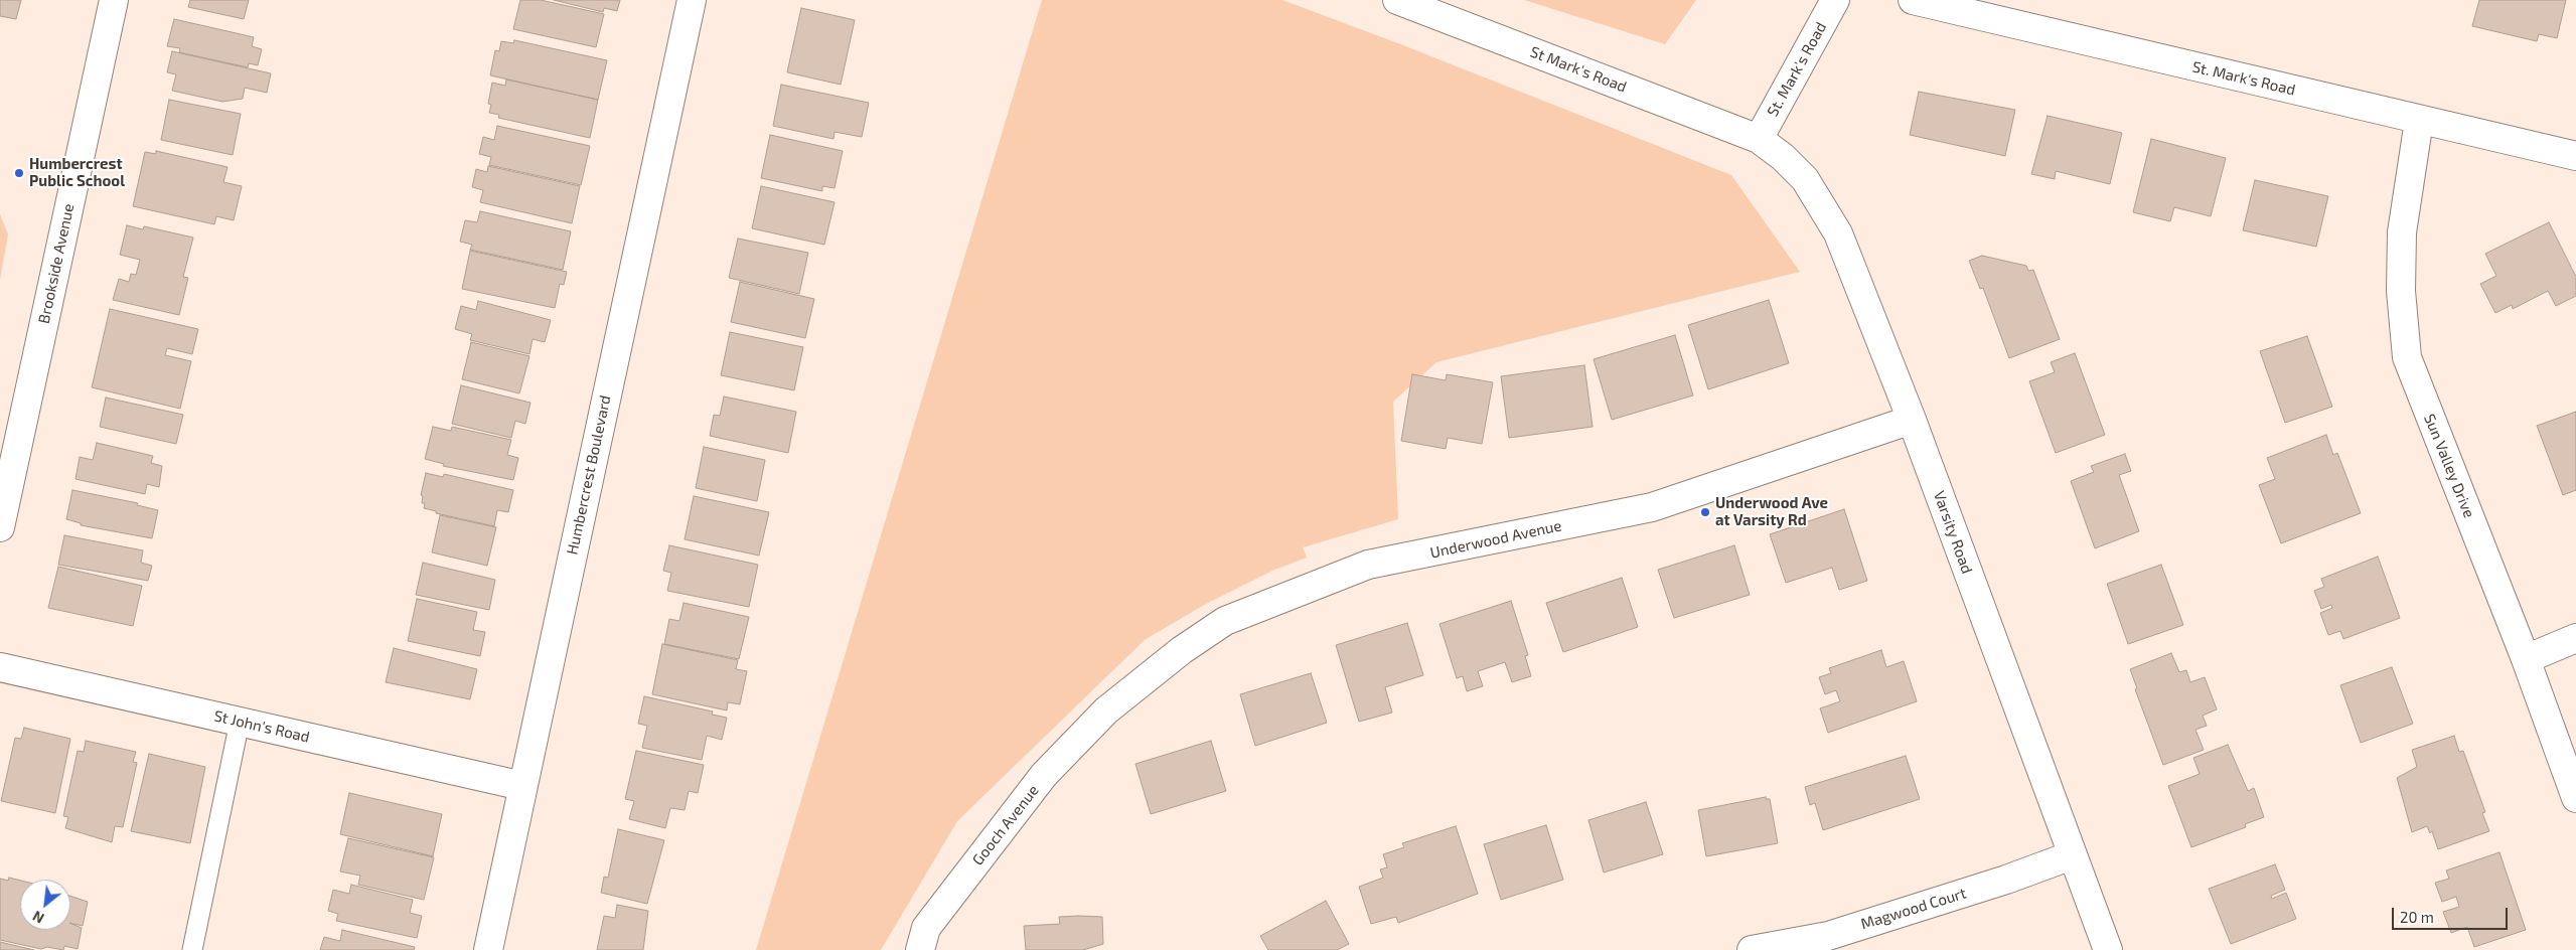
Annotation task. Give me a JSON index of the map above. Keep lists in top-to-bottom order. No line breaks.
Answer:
{"streets":{"street":["St Mark's Road","St. Mark's Road","Brookside Avenue","Sun Valley Drive","Humbercrest Boulevard","Varsity Road","Underwood Avenue","St John's Road","Gooch Avenue","Magwood Court"]},"crossings":[["St Mark's Road","St. Mark's Road"],["St Mark's Road","Varsity Road"],["St. Mark's Road","Sun Valley Drive"],["St. Mark's Road","Varsity Road"],["Humbercrest Boulevard","St John's Road"],["Varsity Road","Underwood Avenue"],["Varsity Road","Magwood Court"],["Underwood Avenue","Gooch Avenue"]],"places":["Humbercrest Public School","Underwood Ave at Varsity Rd"],"scale_bar":"20 m","north":"bottom left"}
